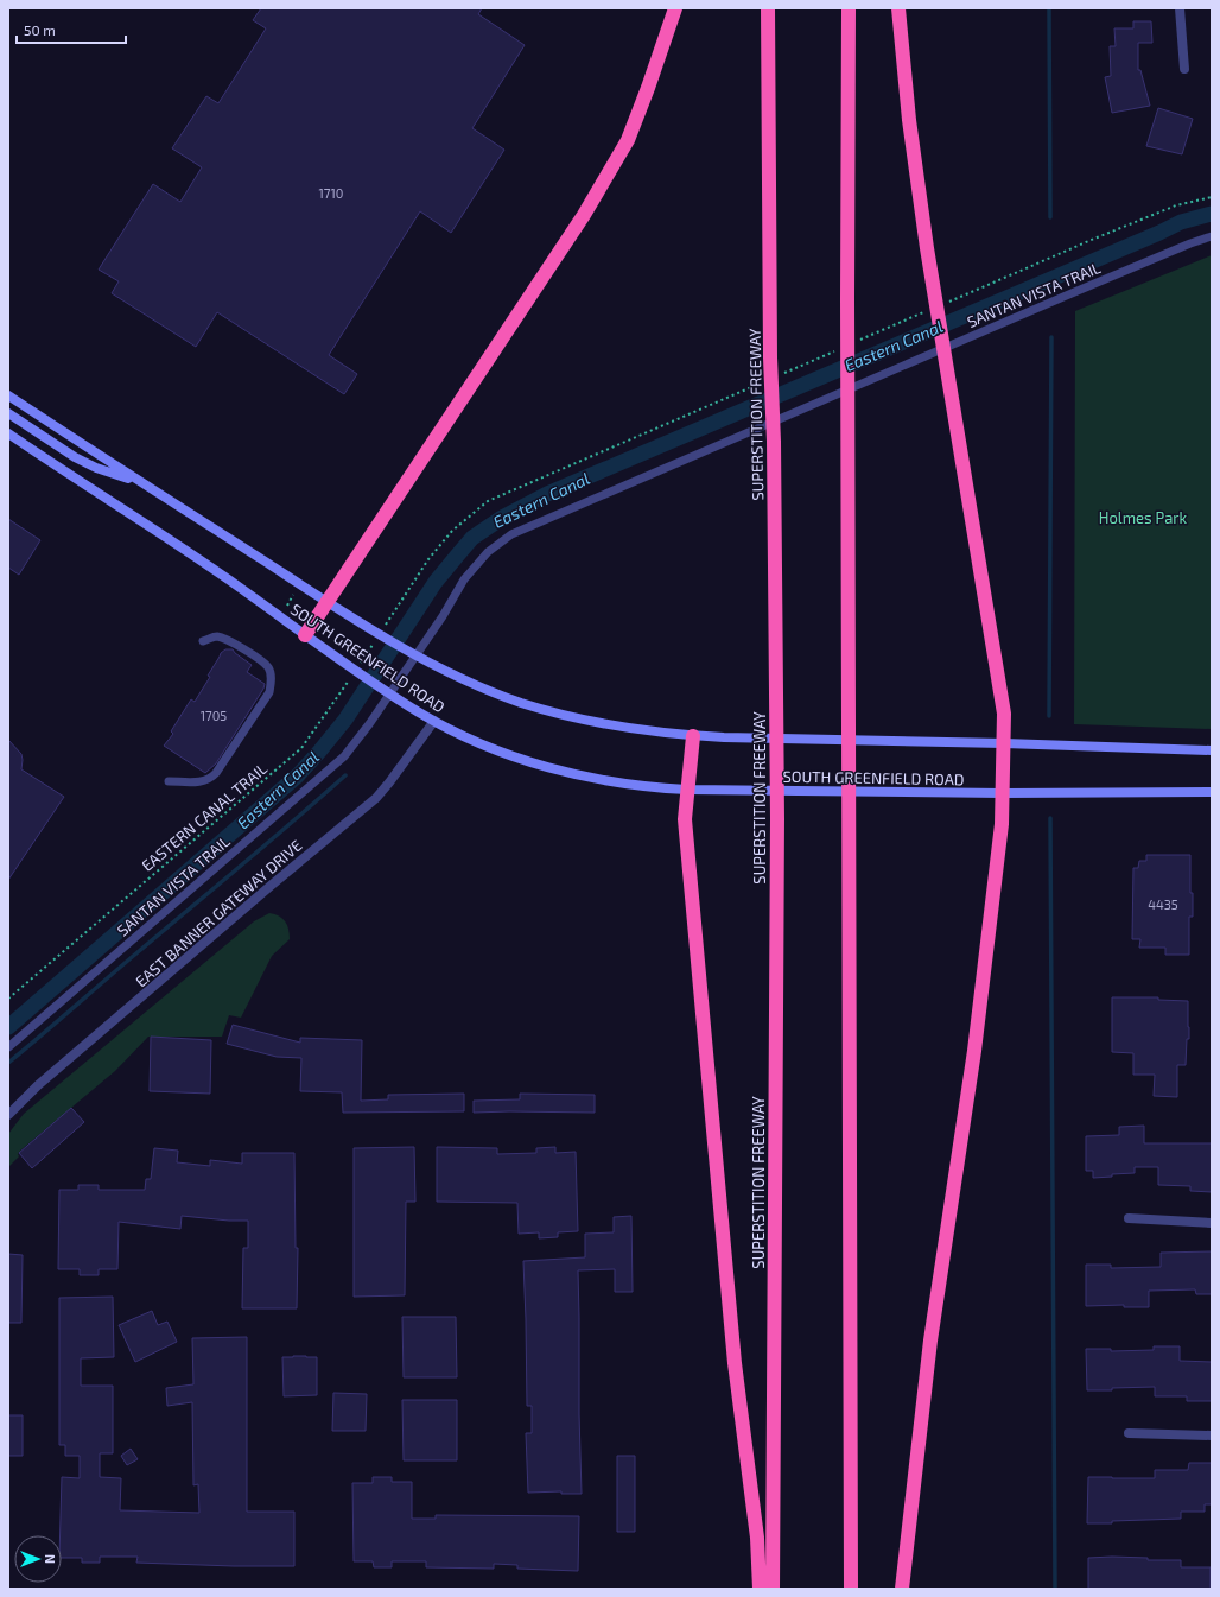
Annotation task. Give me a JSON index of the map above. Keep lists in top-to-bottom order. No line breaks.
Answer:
{"streets":{"highway":["SUPERSTITION FREEWAY"],"main road":["SOUTH GREENFIELD ROAD"],"street":["EAST BANNER GATEWAY DRIVE"],"lane":["SANTAN VISTA TRAIL"],"path":["EASTERN CANAL TRAIL"]},"crossings":[["SOUTH GREENFIELD ROAD","EASTERN CANAL TRAIL"],["SOUTH GREENFIELD ROAD","EAST BANNER GATEWAY DRIVE"]],"water":["Eastern Canal"],"parks":["Holmes Park"],"house_numbers":["1710","1705","4435"],"scale_bar":"50 m","north":"right"}
